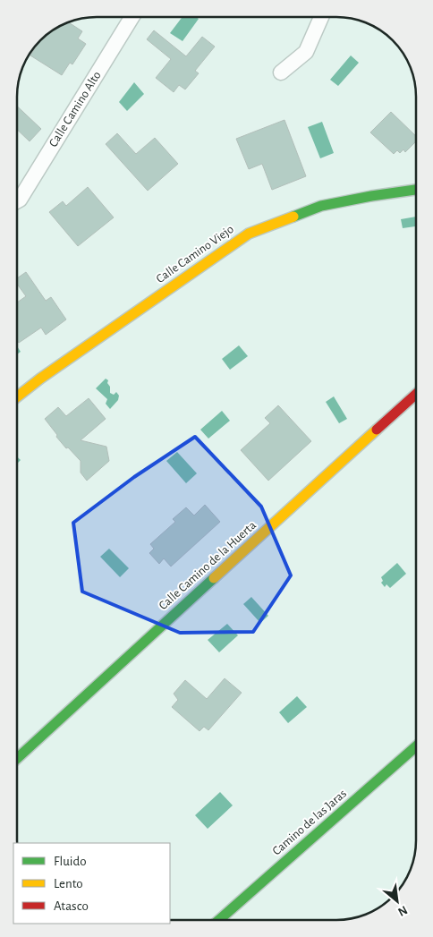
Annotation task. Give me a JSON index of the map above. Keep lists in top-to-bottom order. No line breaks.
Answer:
{"streets":{"street":["Calle Camino Alto","Calle Camino Viejo","Calle Camino de la Huerta","Camino de las Jaras"]},"legend":["Fluido","Lento","Atasco"],"north":"bottom right"}
